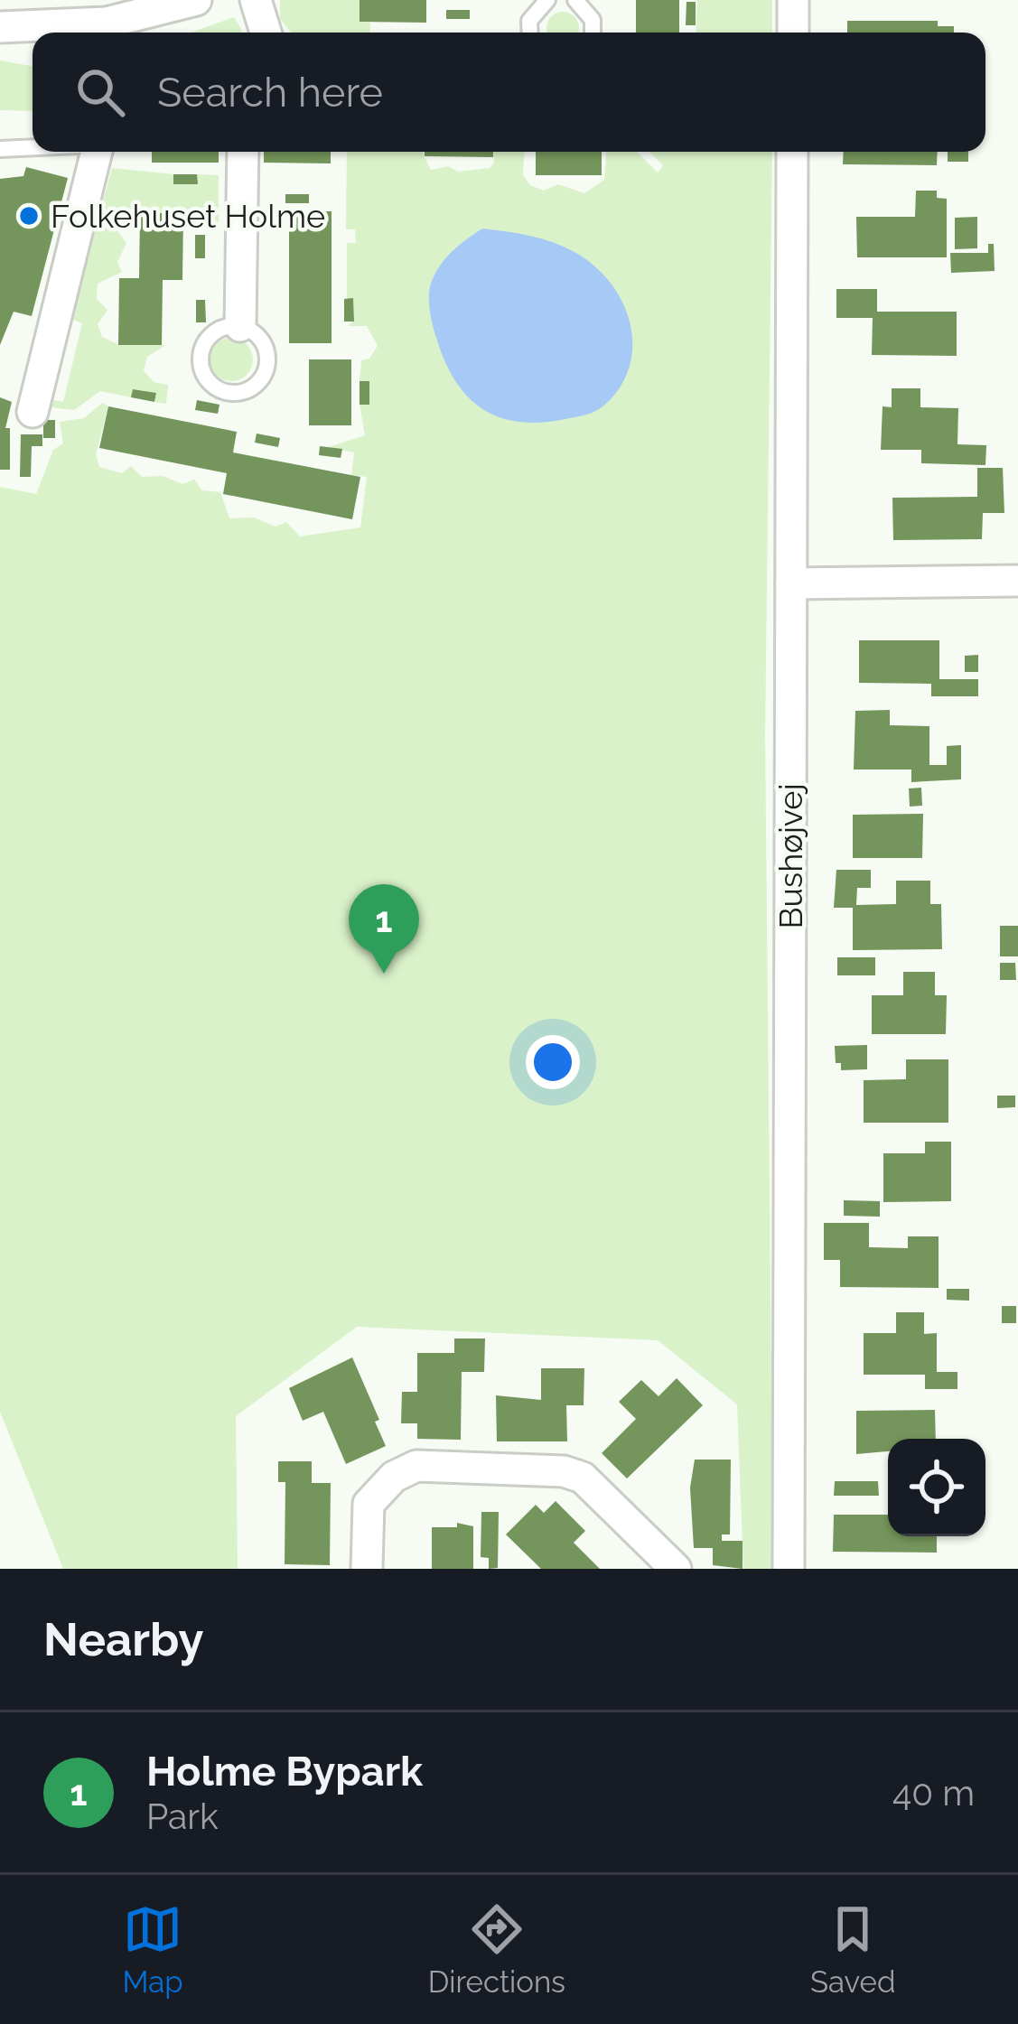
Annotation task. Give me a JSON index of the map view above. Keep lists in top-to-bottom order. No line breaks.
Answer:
{"streets":{"street":["Bushøjvej"]},"places":["Folkehuset Holme"],"page":{"search":"Search here","pins":"1","heading":"Nearby","list":[{"mark":"1","name":"Holme Bypark","note":"Park","value":"40 m"}],"nav":["Map","Directions","Saved"]}}
